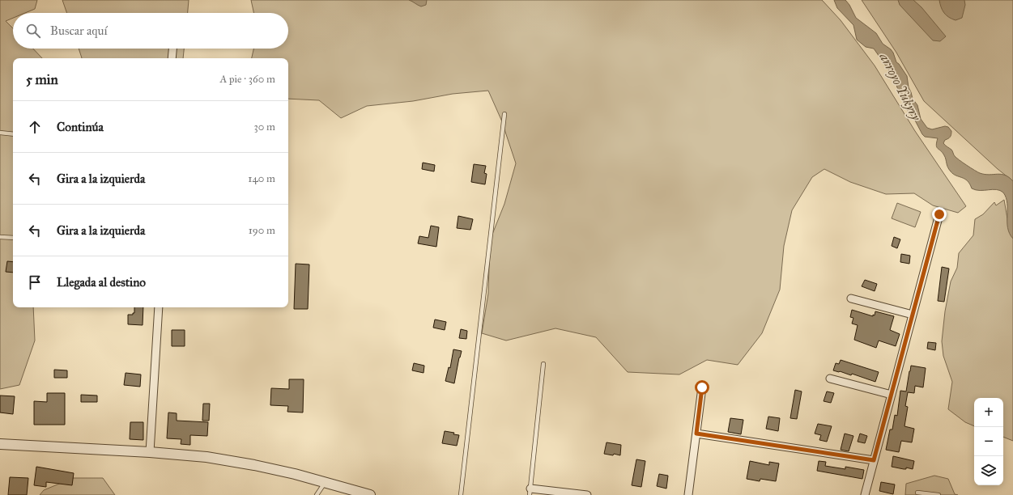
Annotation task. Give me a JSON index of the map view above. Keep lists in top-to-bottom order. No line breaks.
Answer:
{"water":["arroyo Yukyry"],"page":{"search":"Buscar aquí","heading":["5 min","A pie · 360 m"],"list":[["Continúa","30 m"],["Gira a la izquierda","140 m"],["Gira a la izquierda","190 m"],"Llegada al destino"],"map_buttons":["+","−"]}}
